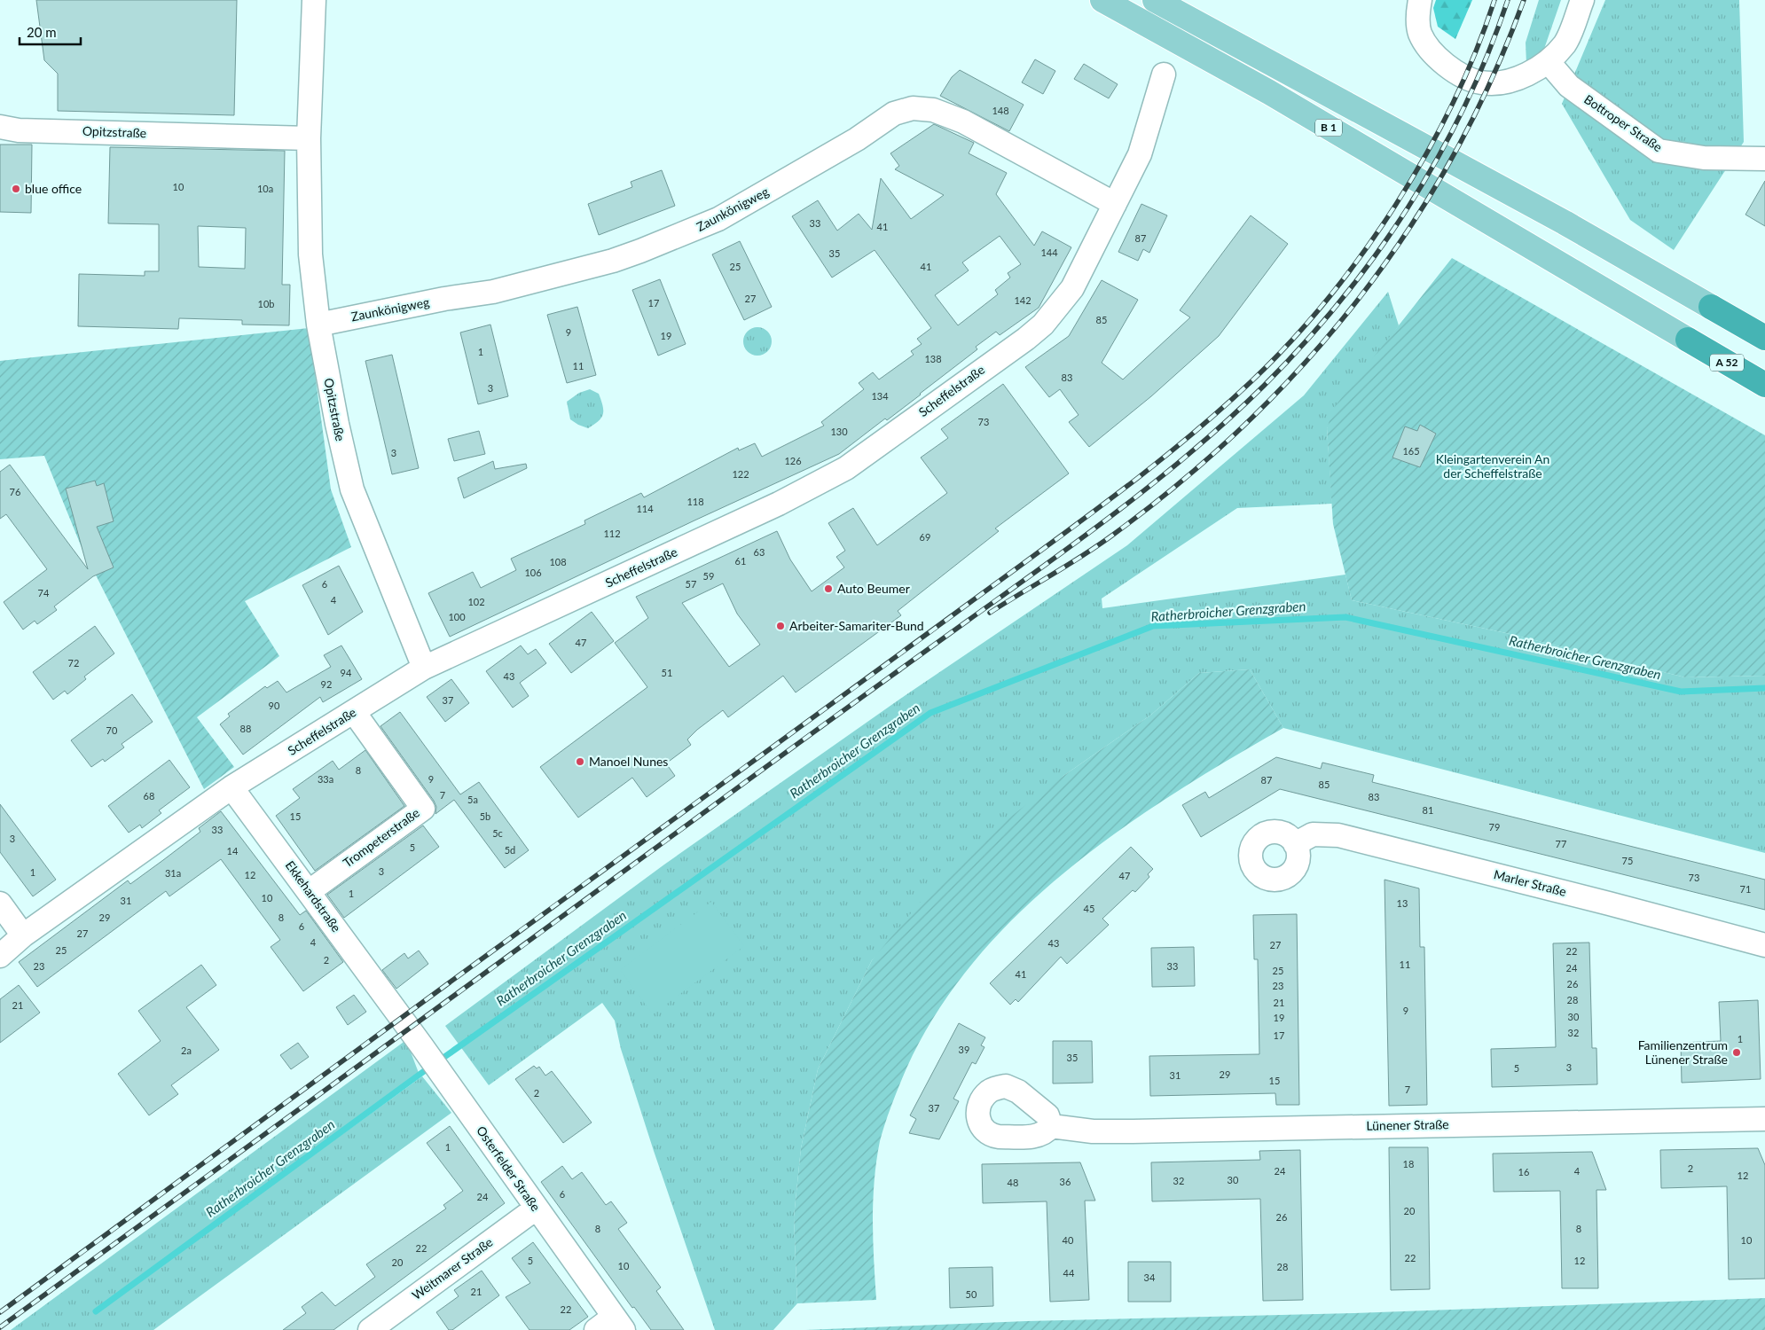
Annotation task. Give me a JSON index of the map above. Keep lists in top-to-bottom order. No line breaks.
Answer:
{"streets":{"highway":["A 52"],"main road":["B 1"],"street":["Bottroper Straße","Opitzstraße","Zaunkönigweg","Scheffelstraße","Trompeterstraße","Marler Straße","Ekkehardstraße","Lünener Straße","Osterfelder Straße","Weitmarer Straße"]},"crossings":[["B 1","A 52"],["Opitzstraße","Zaunkönigweg"],["Opitzstraße","Scheffelstraße"],["Zaunkönigweg","Scheffelstraße"],["Scheffelstraße","Trompeterstraße"],["Scheffelstraße","Ekkehardstraße"],["Trompeterstraße","Ekkehardstraße"],["Ekkehardstraße","Osterfelder Straße"],["Osterfelder Straße","Weitmarer Straße"]],"water":["Ratherbroicher Grenzgraben"],"parks":["Kleingartenverein An der Scheffelstraße"],"places":["blue office","Auto Beumer","Arbeiter-Samariter-Bund","Manoel Nunes","Familienzentrum Lünener Straße"],"house_numbers":["148","10","10a","33","41","87","144","35","25","41","27","142","17","10b","85","9","19","1","138","11","83","3","134","73","130","165","3","126","122","76","118","114","112","69","63","61","108","106","59","6","57","74","4","102","100","47","72","94","51","43","92","37","90","88","70","8","33a","9","87","85","7","68","83","5a","81","15","5b","79","33","5c","3","77","5","5d","14","75","3","1","31a","12","47","73","71","1","10","31","13","45","29","8","6","27","4","43","27","25","22","2","11","23","33","24","25","41","26","23","28","21","21","9","30","19","32","17","1","39","2a","35","3","5","29","31","15","7","2","37","1","18","2","24","4","16","12","30","32","36","48","6","24","20","26","8","8","40","10","22","22","5","12","20","10","28","44","34","21","50","22"],"scale_bar":"20 m"}
